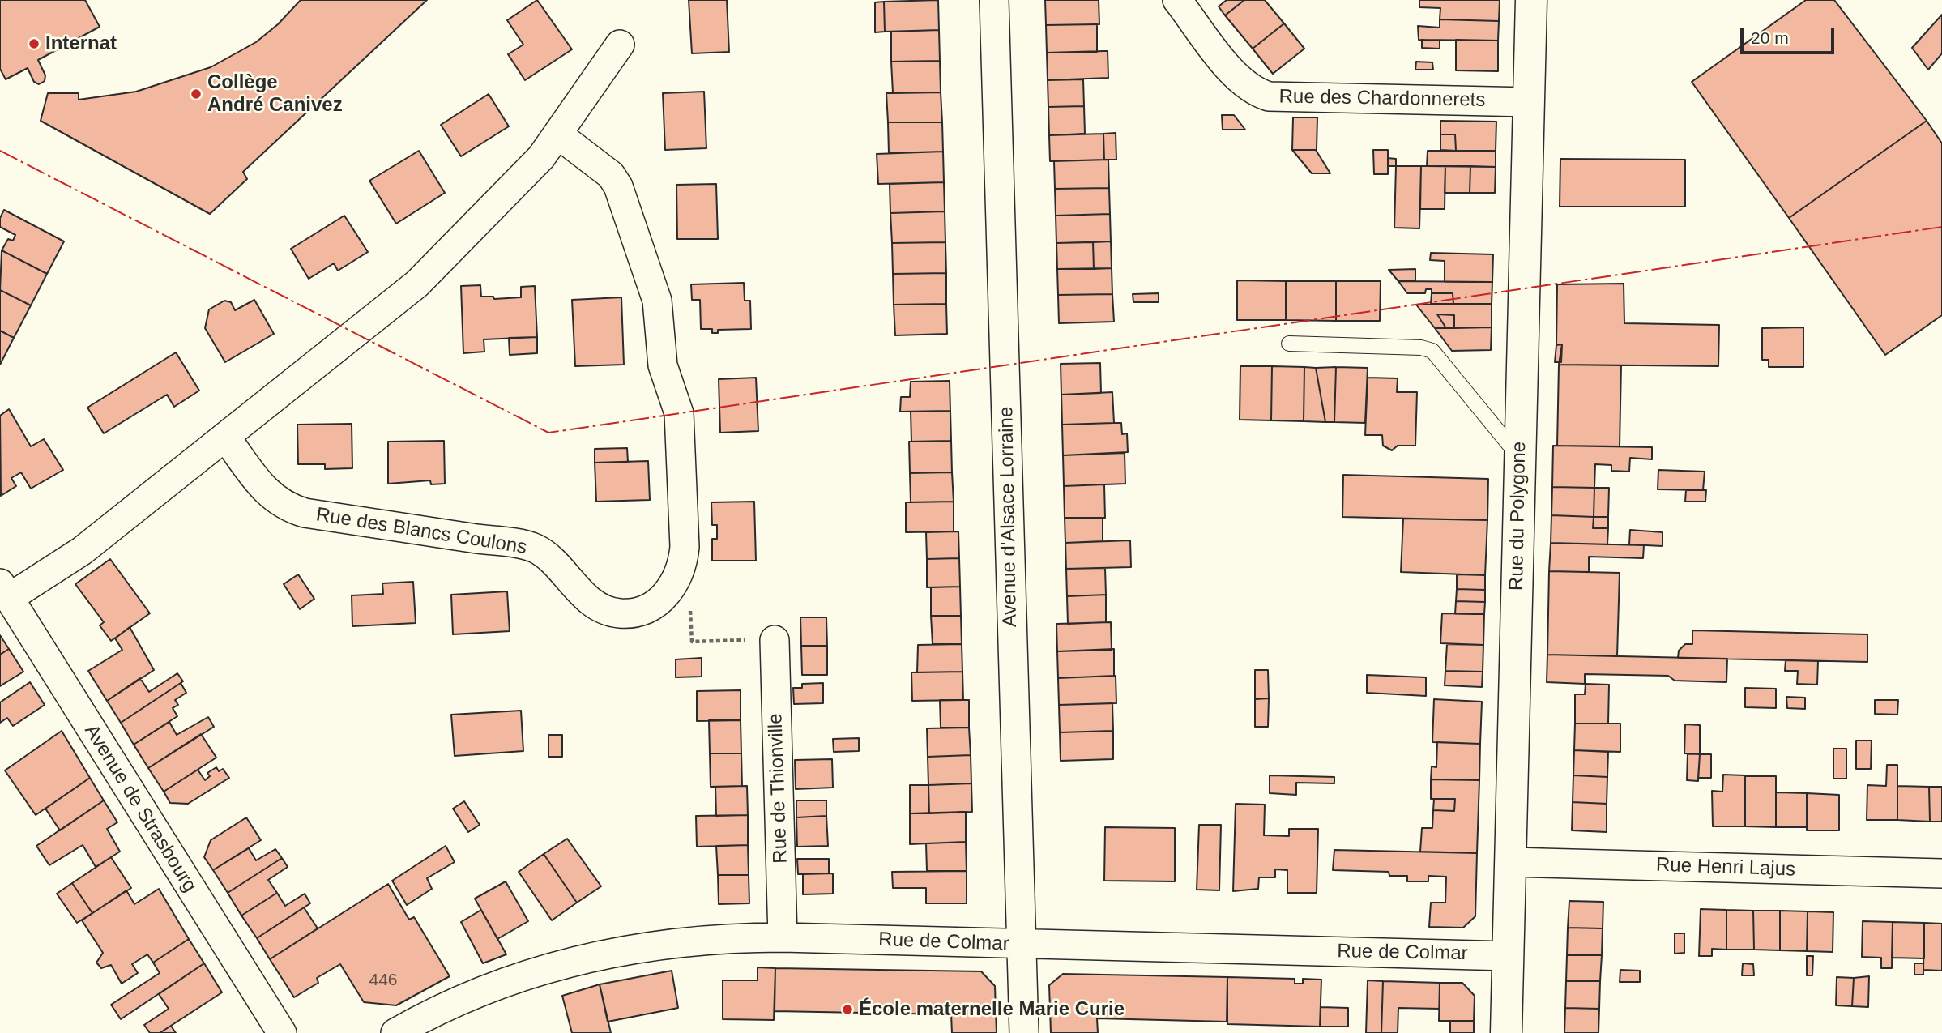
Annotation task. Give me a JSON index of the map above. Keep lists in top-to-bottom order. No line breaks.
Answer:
{"streets":{"street":["Rue des Chardonnerets","Rue du Polygone","Avenue d'Alsace Lorraine","Rue des Blancs Coulons","Rue de Thionville","Avenue de Strasbourg","Rue Henri Lajus","Rue de Colmar"]},"crossings":[["Rue des Chardonnerets","Rue du Polygone"],["Rue du Polygone","Rue Henri Lajus"],["Rue du Polygone","Rue de Colmar"],["Avenue d'Alsace Lorraine","Rue de Colmar"],["Rue de Thionville","Rue de Colmar"]],"places":["Internat","Collège André Canivez","École maternelle Marie Curie"],"house_numbers":["446"],"scale_bar":"20 m"}
